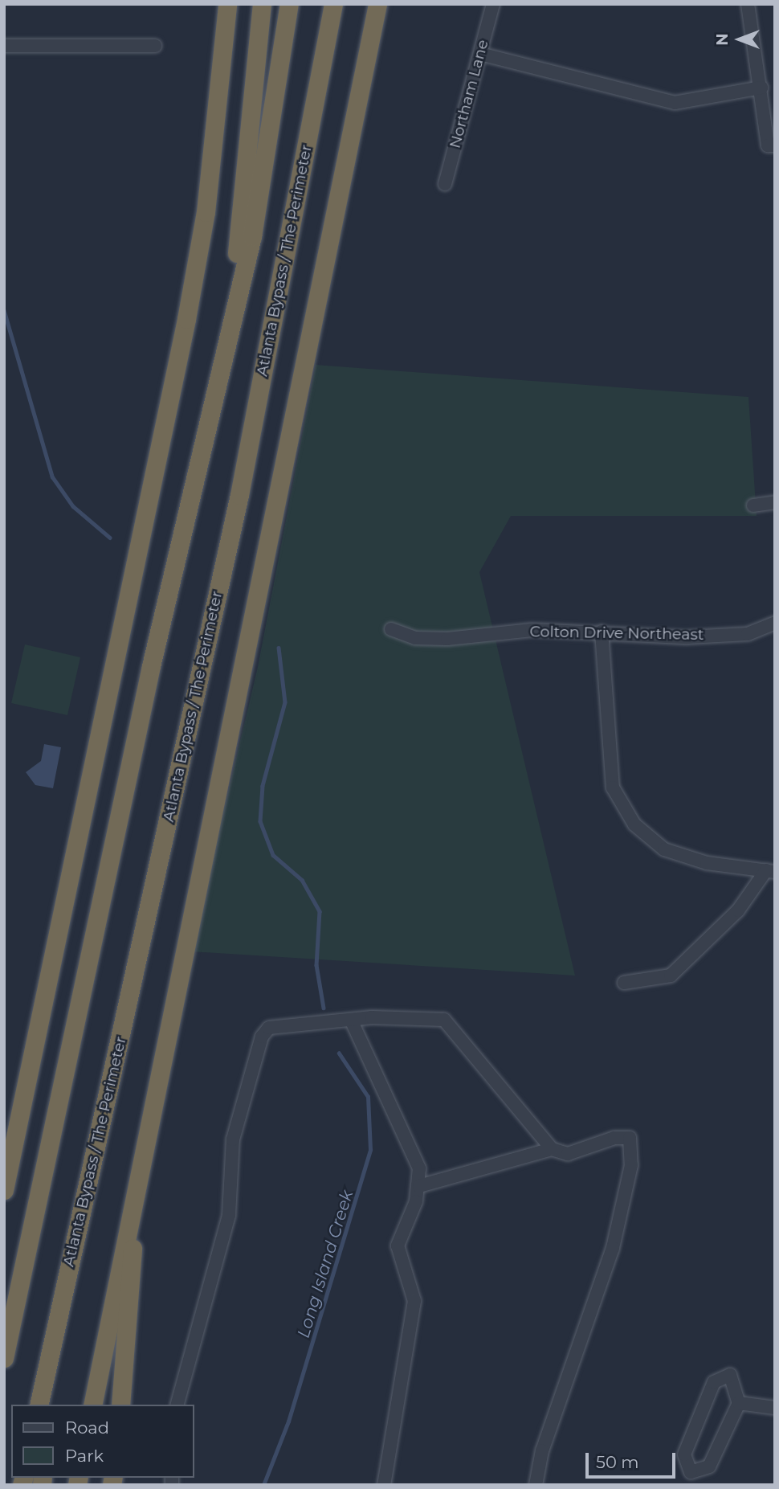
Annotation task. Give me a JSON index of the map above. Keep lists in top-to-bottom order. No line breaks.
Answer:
{"streets":{"highway":["Atlanta Bypass / The Perimeter"],"street":["Northam Lane","Colton Drive Northeast"]},"water":["Long Island Creek"],"legend":["Road","Park"],"scale_bar":"50 m","north":"left"}
